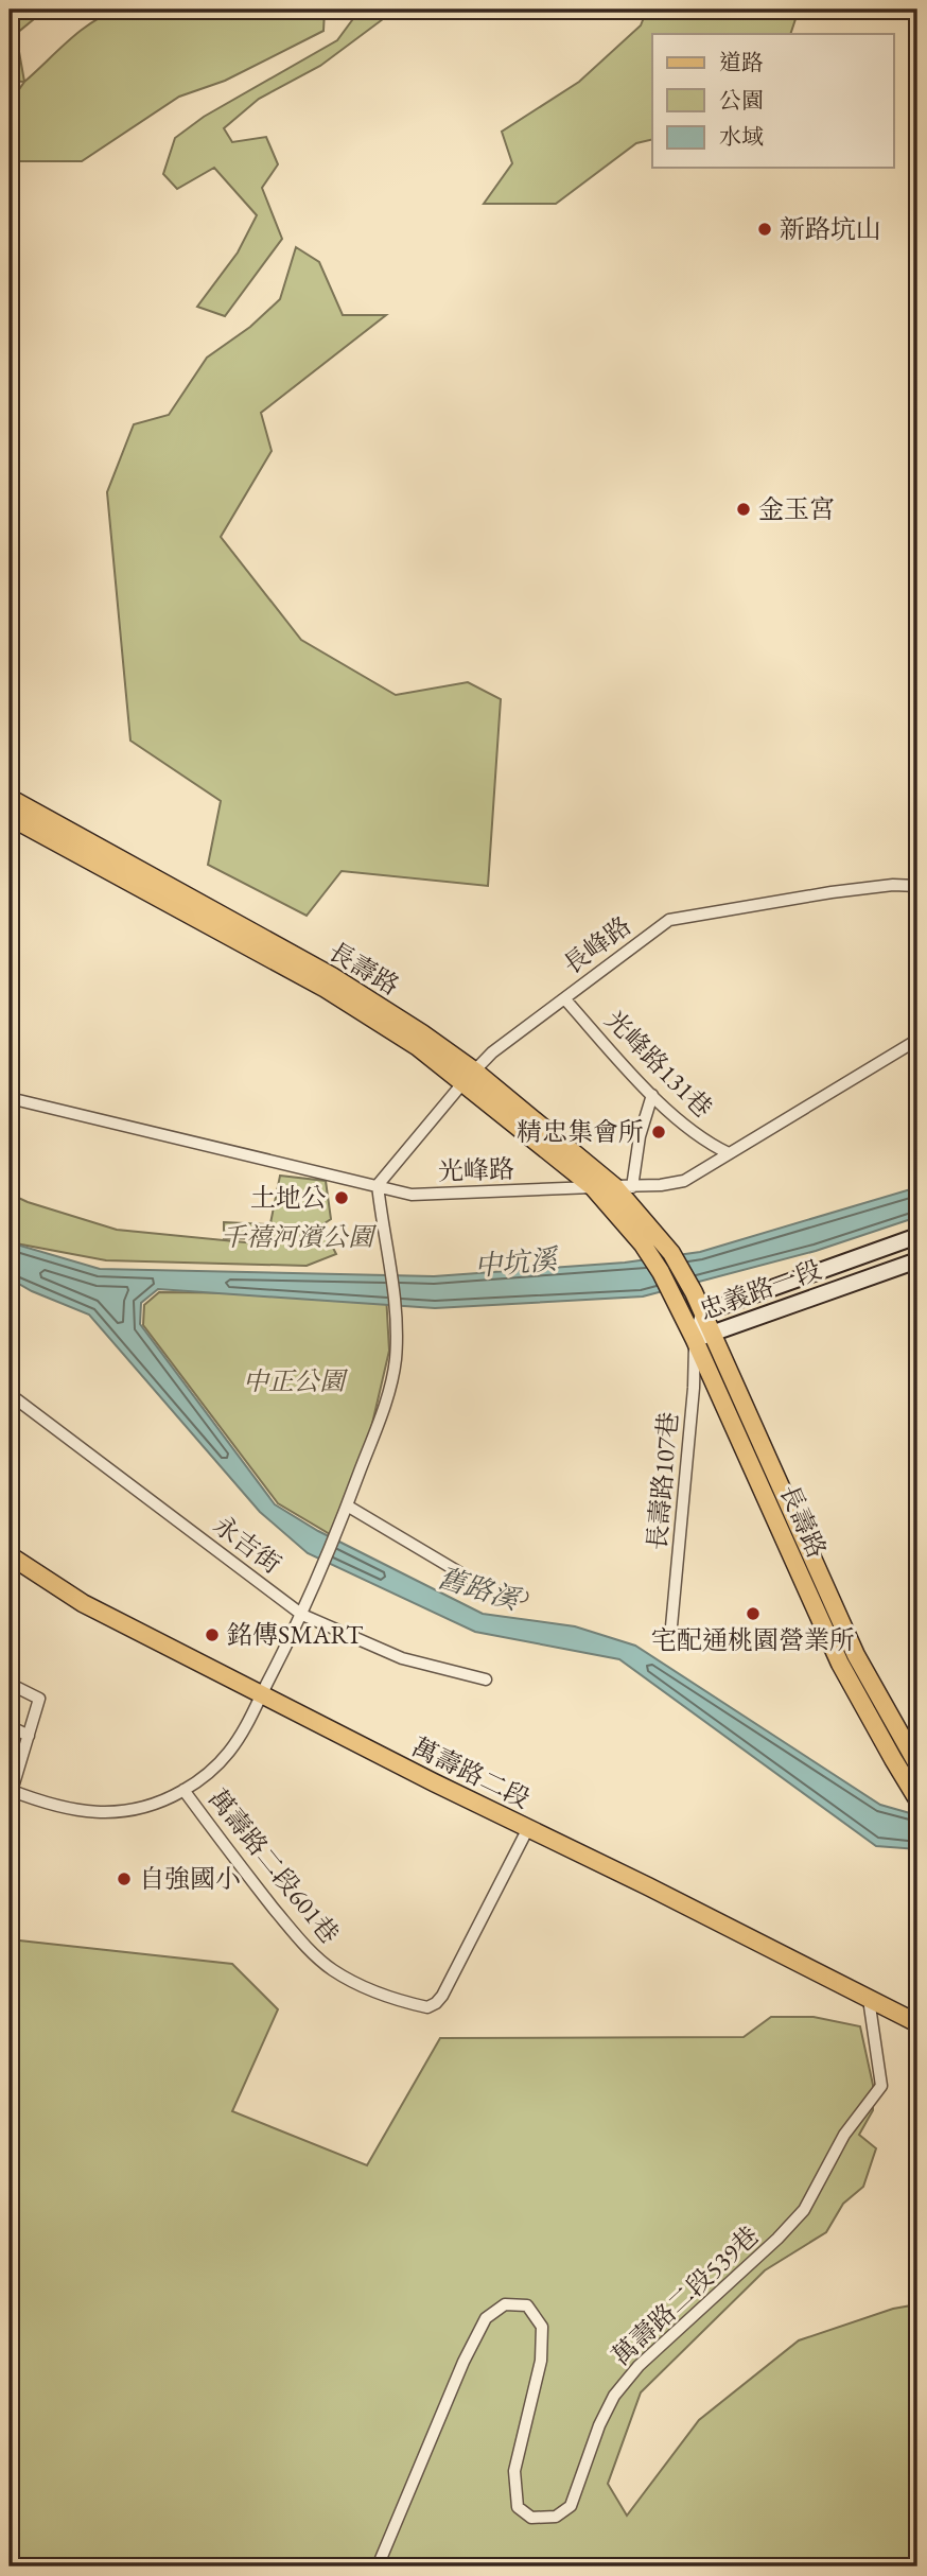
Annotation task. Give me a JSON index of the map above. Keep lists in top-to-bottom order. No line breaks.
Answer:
{"streets":{"main road":["長壽路","忠義路一段","萬壽路二段"],"street":["長峰路","光峰路131巷","光峰路","長壽路107巷","永吉街","萬壽路二段601巷","萬壽路二段539巷"]},"crossings":[["長峰路","長壽路"],["長峰路","光峰路131巷"],["長峰路","光峰路"],["長壽路","光峰路"],["長壽路","忠義路一段"],["長壽路","長壽路107巷"],["光峰路131巷","光峰路"],["忠義路一段","長壽路107巷"],["萬壽路二段","萬壽路二段601巷"],["萬壽路二段","萬壽路二段539巷"]],"water":["中坑溪","舊路溪"],"parks":["千禧河濱公園","中正公園"],"places":["新路坑山","金玉宮","精忠集會所","土地公","宅配通桃園營業所","銘傳SMART","自強國小"],"legend":["道路","公園","水域"]}
